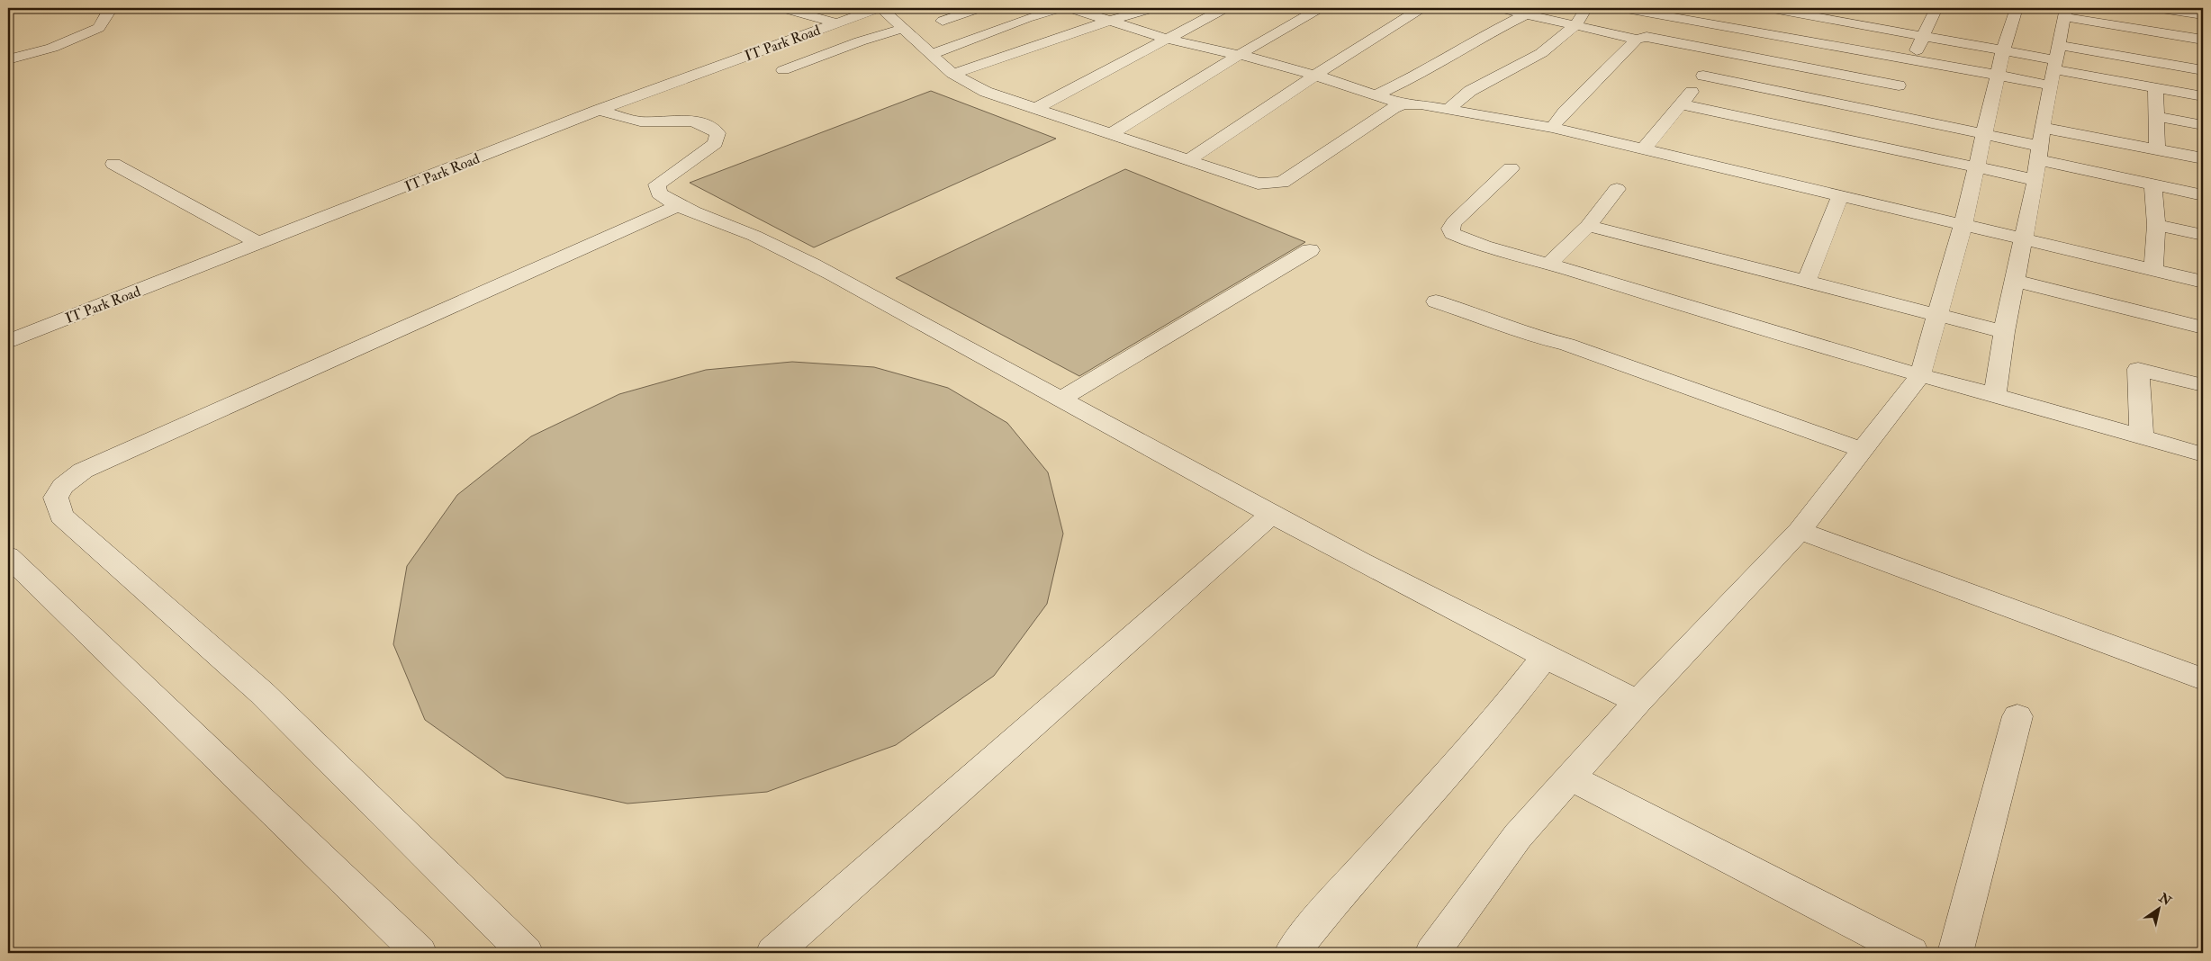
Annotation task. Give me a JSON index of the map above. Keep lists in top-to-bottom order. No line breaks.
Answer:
{"streets":{"street":["IT Park Road"]},"north":"top right"}
